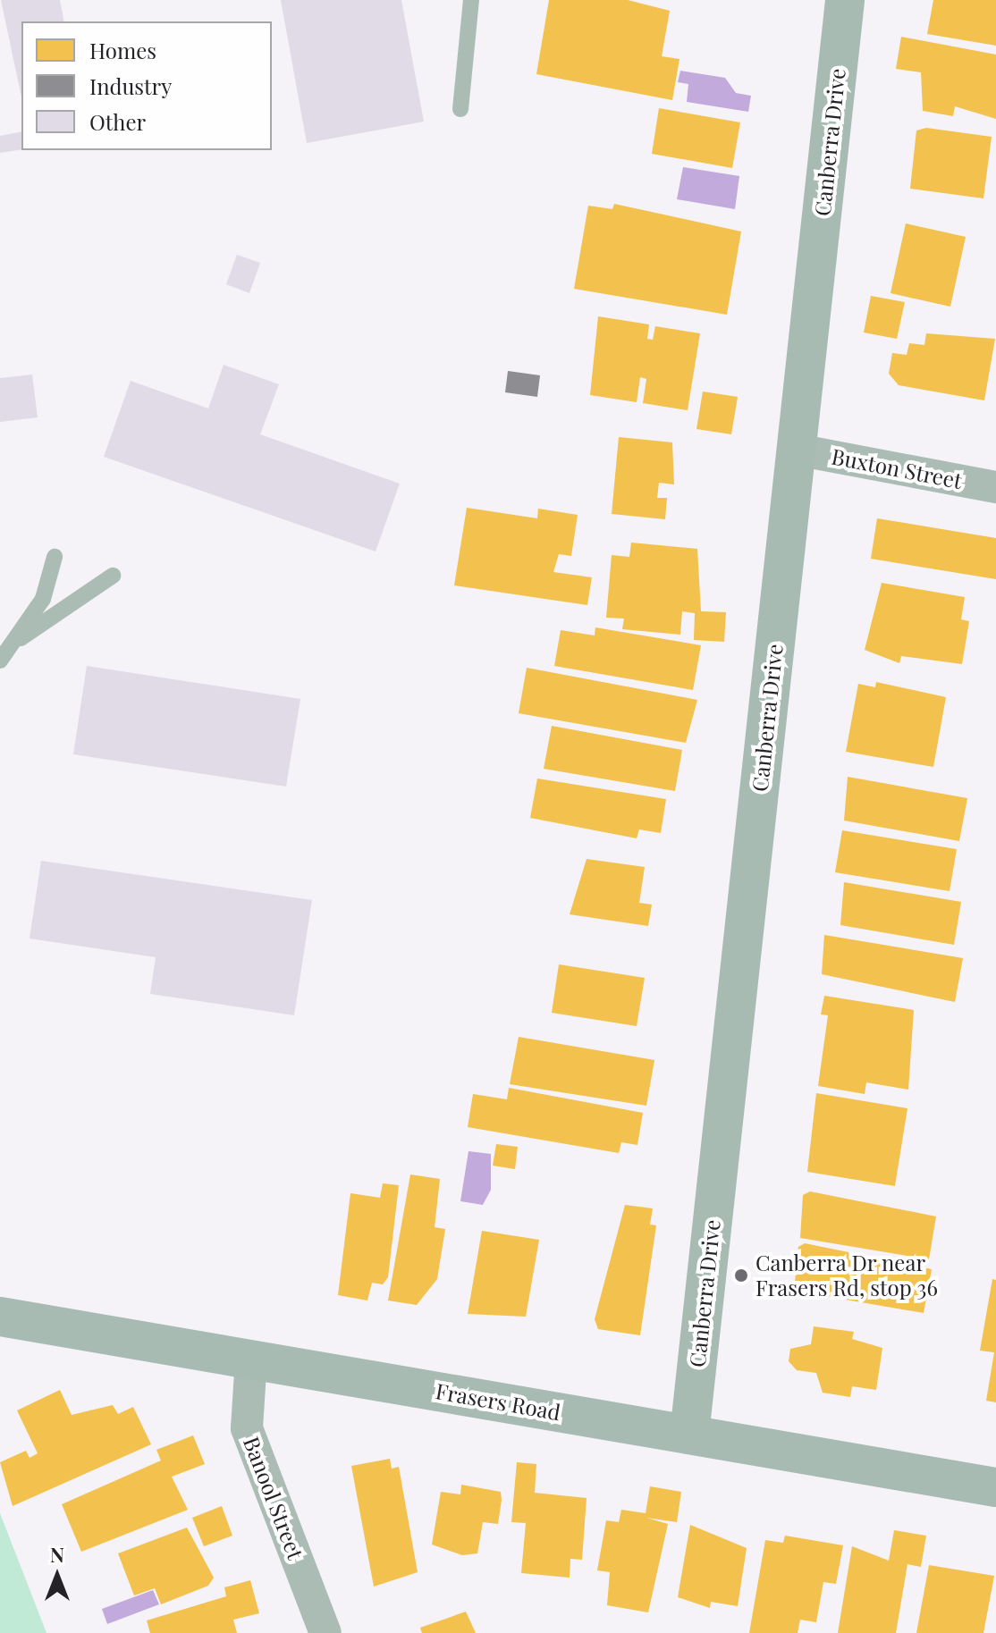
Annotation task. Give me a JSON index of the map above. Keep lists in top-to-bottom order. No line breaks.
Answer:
{"streets":{"street":["Canberra Drive","Buxton Street","Frasers Road","Banool Street"]},"crossings":[["Canberra Drive","Buxton Street"],["Canberra Drive","Frasers Road"],["Frasers Road","Banool Street"]],"places":["Canberra Dr near Frasers Rd, stop 36"],"legend":["Homes","Industry","Other"],"north":"top"}
